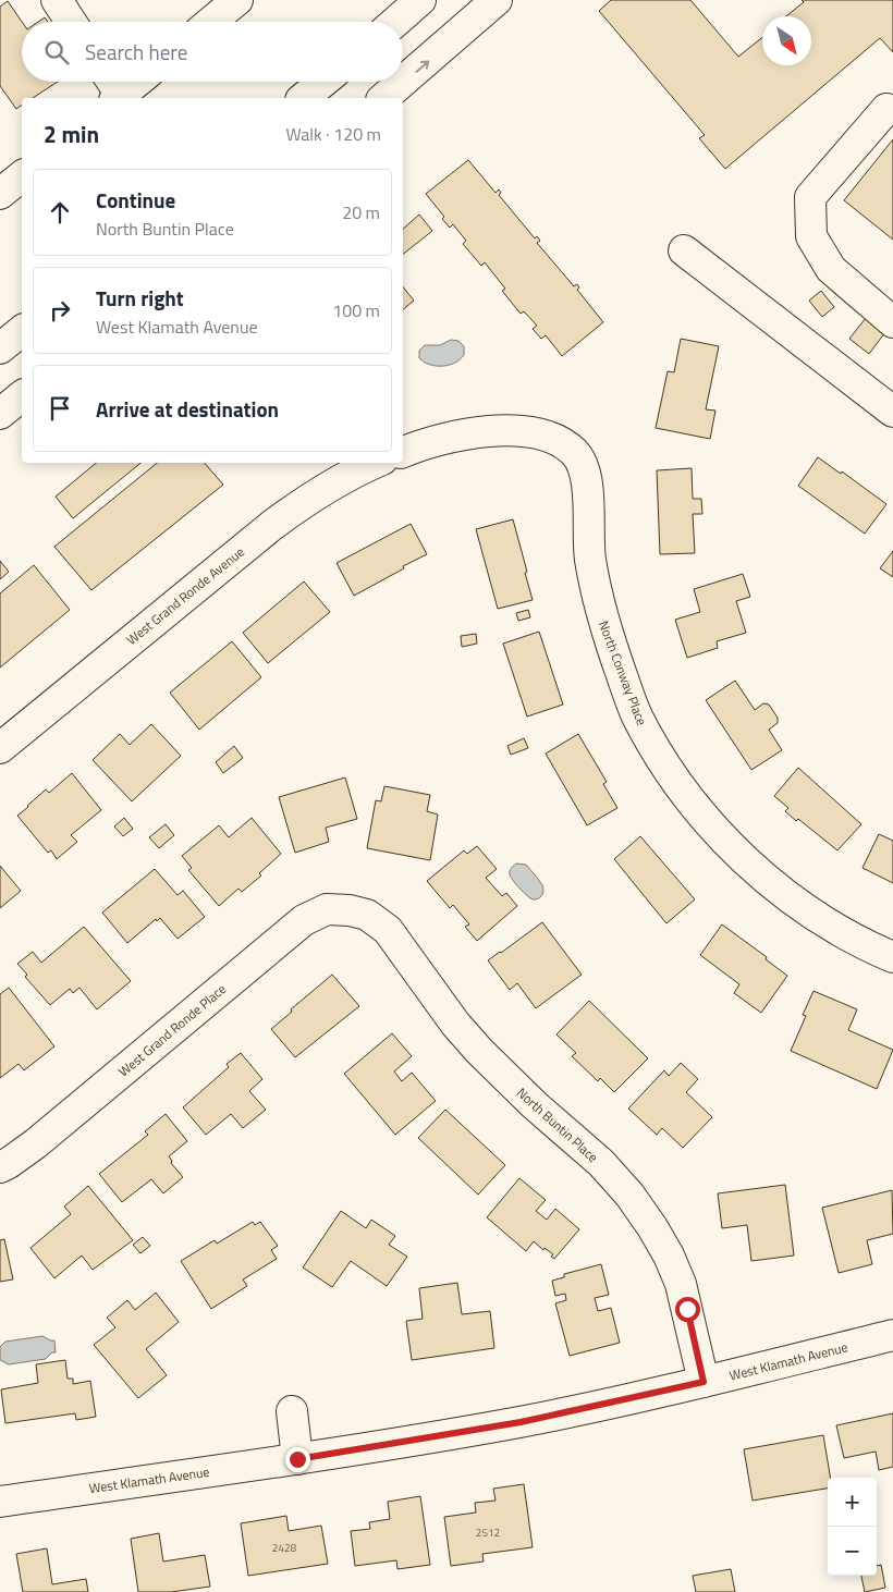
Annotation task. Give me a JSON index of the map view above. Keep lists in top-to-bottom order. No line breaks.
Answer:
{"streets":{"main road":["West Grand Ronde Avenue","North Conway Place","West Grand Ronde Place","North Buntin Place","West Klamath Avenue"]},"crossings":[["West Grand Ronde Place","North Buntin Place"],["North Buntin Place","West Klamath Avenue"]],"house_numbers":["2512","2428"],"north":"bottom right","page":{"search":"Search here","heading":["2 min","Walk · 120 m"],"list":[["Continue","North Buntin Place","20 m"],["Turn right","West Klamath Avenue","100 m"],"Arrive at destination"],"map_buttons":["+","−"]}}
